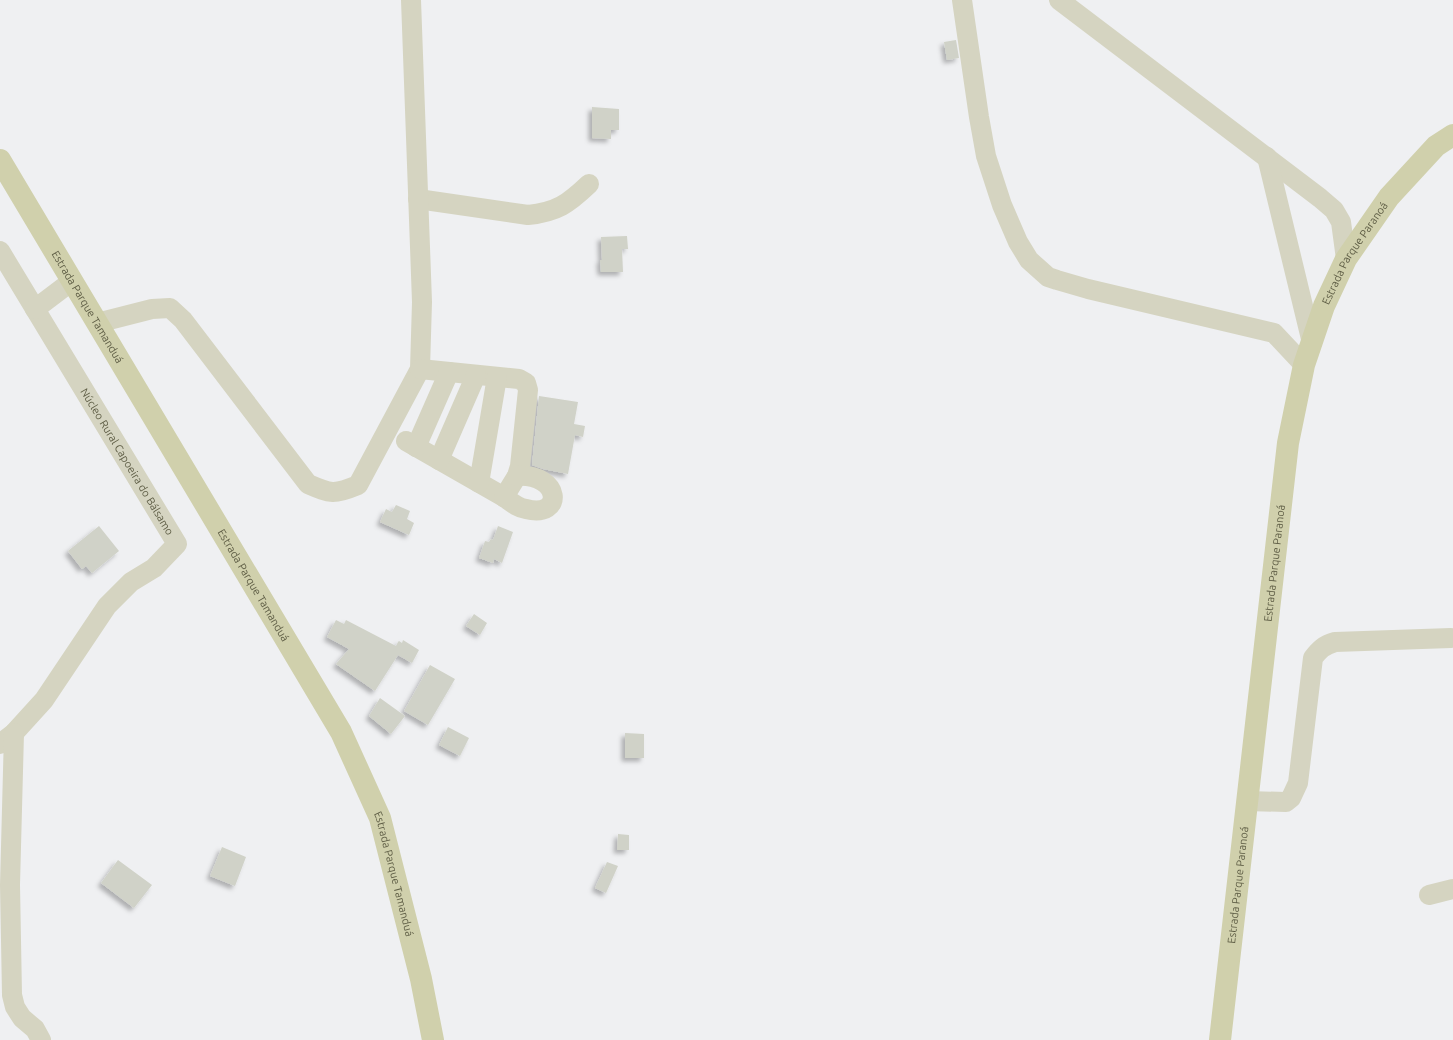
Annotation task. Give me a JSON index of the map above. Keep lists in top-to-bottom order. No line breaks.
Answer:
{"streets":{"main road":["Estrada Parque Paranoá","Estrada Parque Tamanduá"],"street":["Núcleo Rural Capoeira do Bálsamo"]}}
